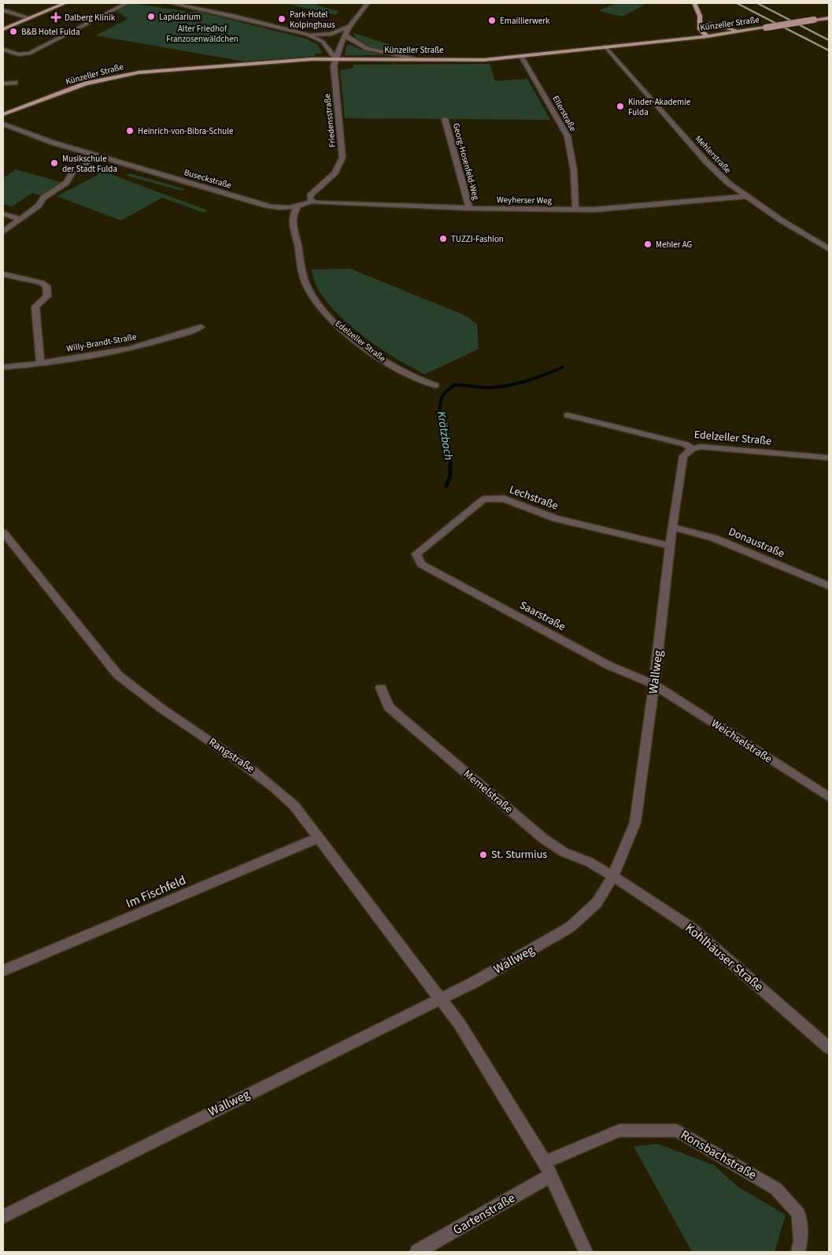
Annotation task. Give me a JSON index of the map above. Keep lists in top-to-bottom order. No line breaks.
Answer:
{"streets":{"main road":["Künzeller Straße"],"street":["Ellerstraße","Friedensstraße","Mehlerstraße","Georg-Hosenfeld-Weg","Buseckstraße","Weyherser Weg","Edelzeller Straße","Willy-Brandt-Straße","Lechstraße","Donaustraße","Saarstraße","Wallweg","Weichselstraße","Rangstraße","Memelstraße","Im Fischfeld","Kohlhäuser Straße","Ronsbachstraße","Gartenstraße"]},"crossings":[["Künzeller Straße","Ellerstraße"],["Künzeller Straße","Friedensstraße"],["Künzeller Straße","Mehlerstraße"],["Ellerstraße","Weyherser Weg"],["Friedensstraße","Buseckstraße"],["Friedensstraße","Weyherser Weg"],["Mehlerstraße","Weyherser Weg"],["Georg-Hosenfeld-Weg","Weyherser Weg"],["Buseckstraße","Weyherser Weg"],["Buseckstraße","Edelzeller Straße"],["Edelzeller Straße","Wallweg"],["Lechstraße","Saarstraße"],["Lechstraße","Wallweg"],["Donaustraße","Wallweg"],["Saarstraße","Wallweg"],["Saarstraße","Weichselstraße"],["Wallweg","Weichselstraße"],["Wallweg","Rangstraße"],["Wallweg","Memelstraße"],["Wallweg","Kohlhäuser Straße"],["Rangstraße","Im Fischfeld"],["Rangstraße","Ronsbachstraße"],["Rangstraße","Gartenstraße"],["Memelstraße","Kohlhäuser Straße"]],"water":["Krätzbach"],"parks":["Alter Friedhof Franzosenwäldchen"],"places":{"other":["Lapidarium","Park-Hotel Kolpinghaus","Emaillierwerk","B&B Hotel Fulda","Kinder-Akademie Fulda","Heinrich-von-Bibra-Schule","Musikschule der Stadt Fulda","TUZZI-Fashion","Mehler AG","St. Sturmius"],"health":["Dalberg Klinik"]}}
